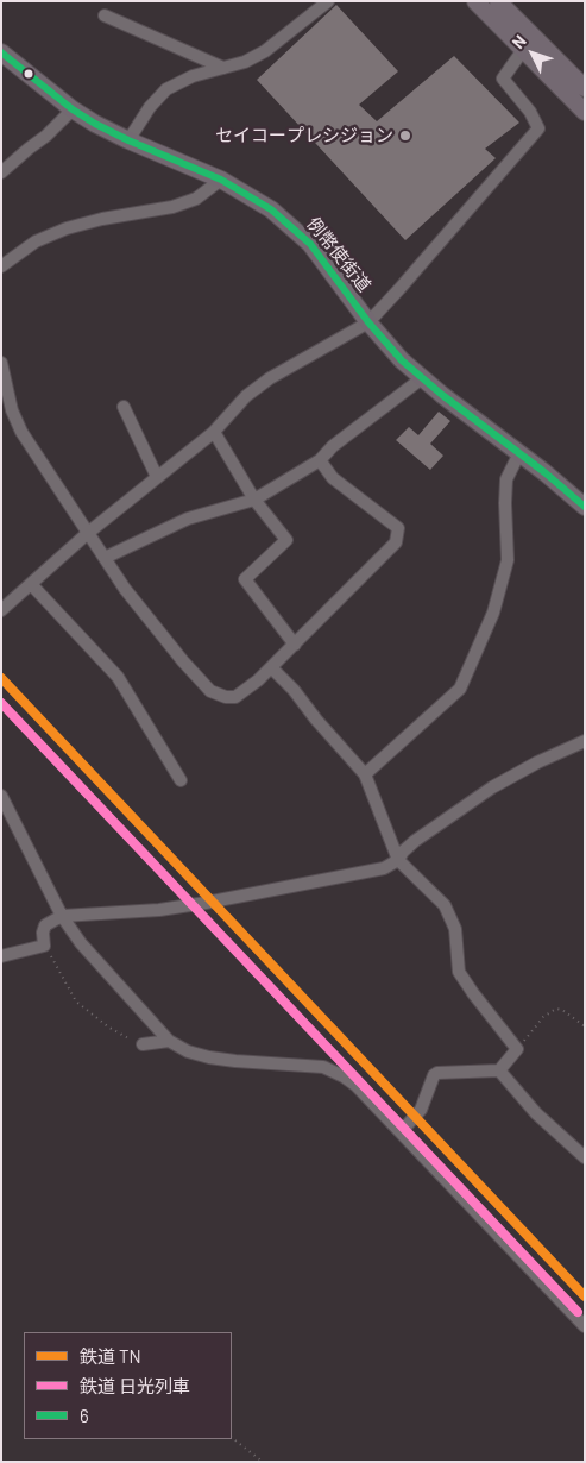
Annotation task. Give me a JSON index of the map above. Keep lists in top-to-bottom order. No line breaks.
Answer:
{"streets":{"main road":["例幣使街道"]},"places":["セイコープレシジョン"],"lines":["transit line 6","rail line TN","rail line 日光列車"],"legend":["鉄道 TN","鉄道 日光列車","6"],"north":"top left"}
